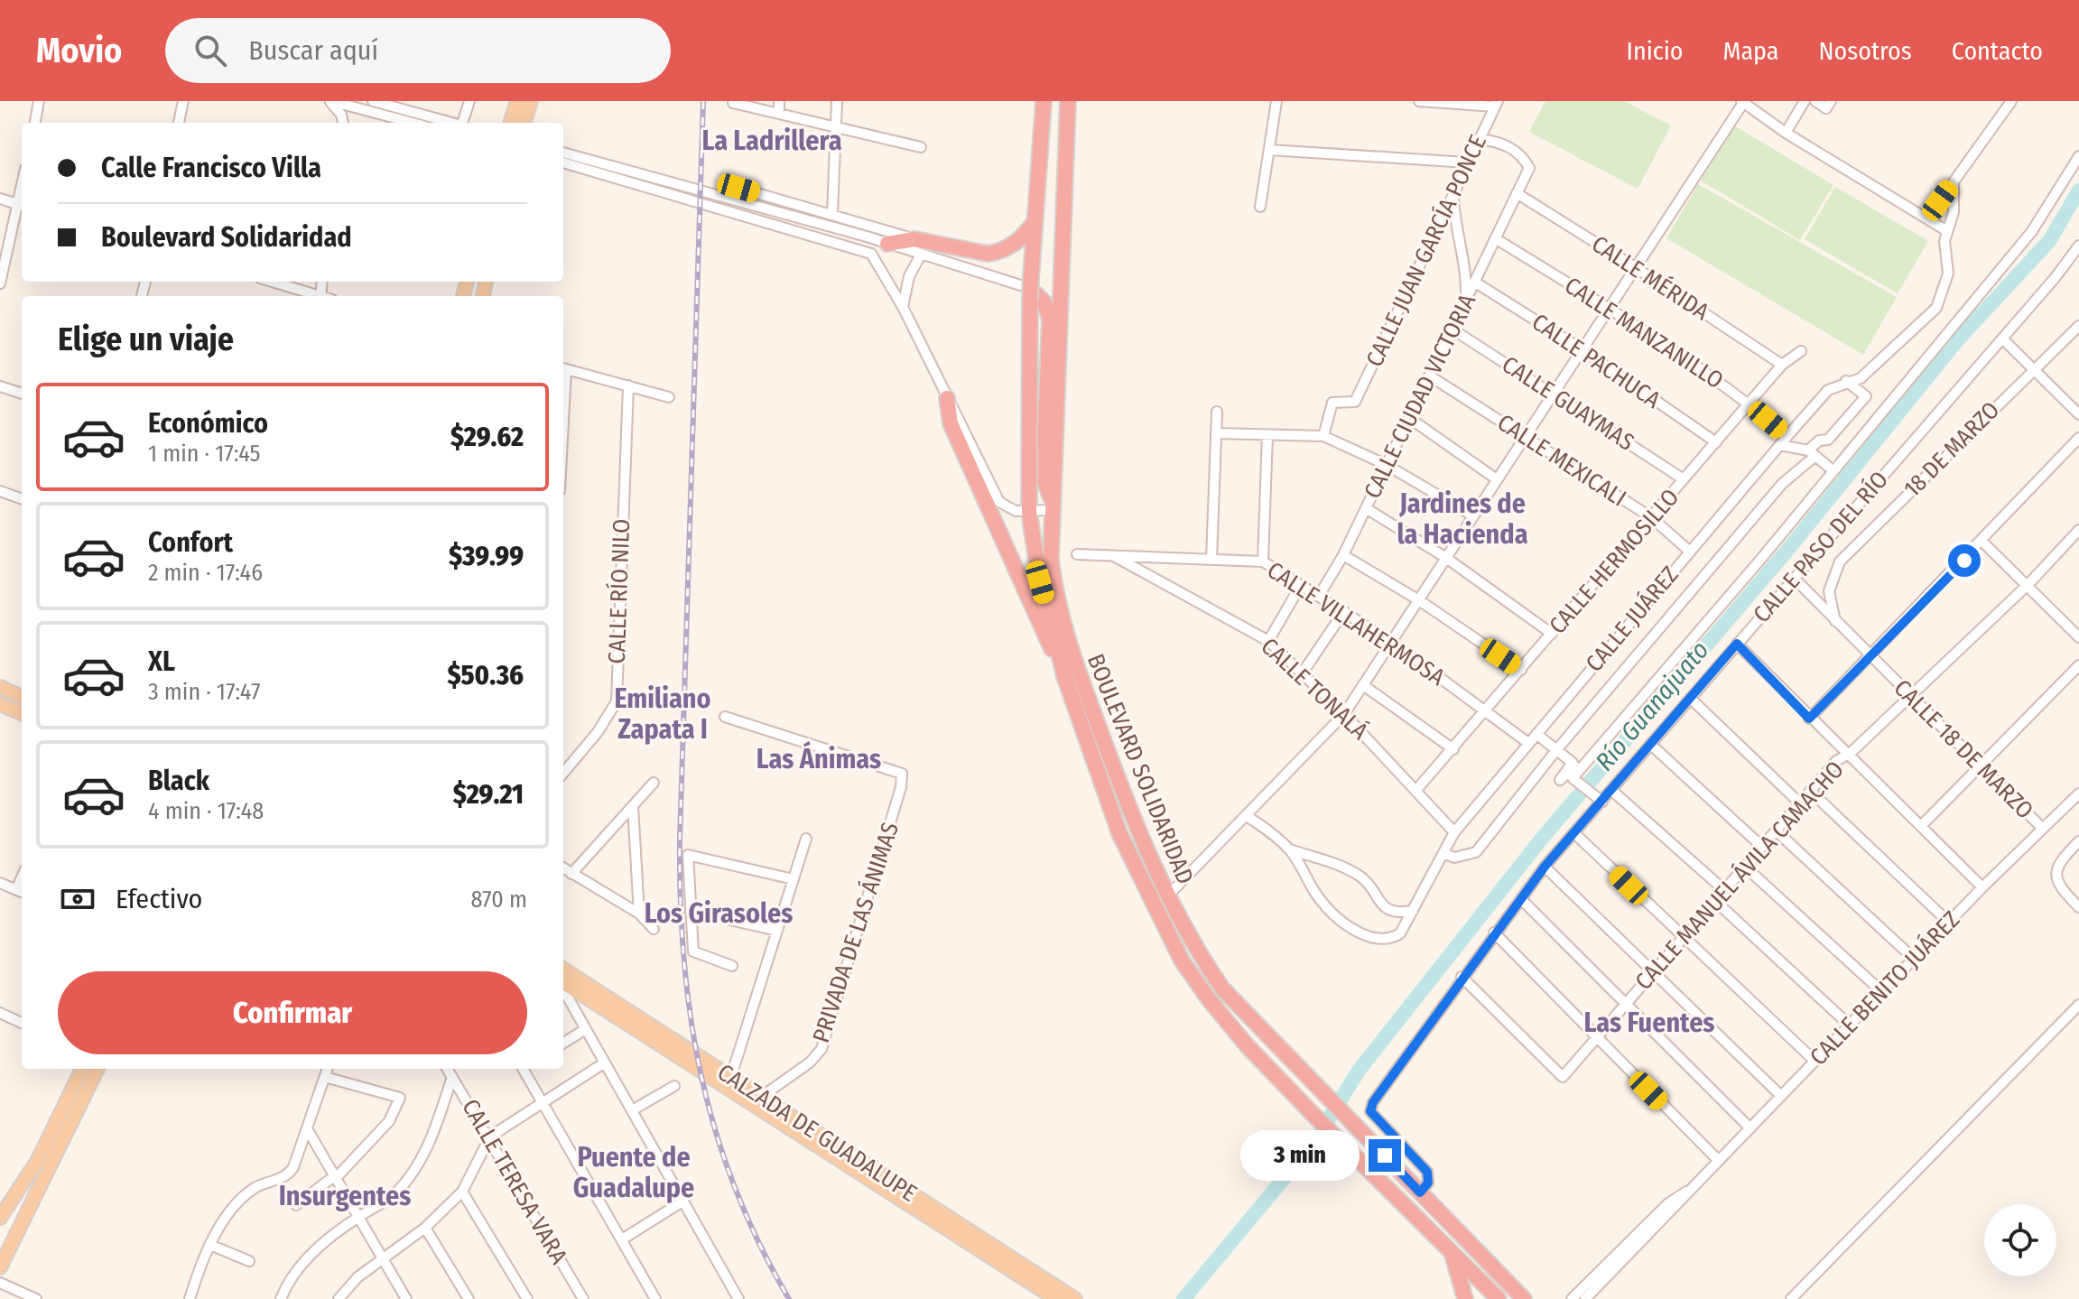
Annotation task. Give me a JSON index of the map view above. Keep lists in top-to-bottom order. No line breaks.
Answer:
{"streets":{"highway":["BOULEVARD SOLIDARIDAD"],"main road":["CALZADA DE GUADALUPE"],"street":["CALLE JUAN GARCÍA PONCE","CALLE MÉRIDA","CALLE MANZANILLO","CALLE PACHUCA","CALLE CIUDAD VICTORIA","CALLE GUAYMAS","18 DE MARZO","CALLE MEXICALI","CALLE PASO DEL RÍO","CALLE HERMOSILLO","CALLE RÍO NILO","CALLE JUÁREZ","CALLE VILLAHERMOSA","CALLE TONALÁ","CALLE 18 DE MARZO","CALLE MANUEL ÁVILA CAMACHO","PRIVADA DE LAS ÁNIMAS","CALLE BENITO JUÁREZ","CALLE TERESA VARA"]},"crossings":[["CALLE JUAN GARCÍA PONCE","CALLE CIUDAD VICTORIA"],["CALLE MÉRIDA","CALLE CIUDAD VICTORIA"],["CALLE MÉRIDA","CALLE HERMOSILLO"],["CALLE MANZANILLO","CALLE CIUDAD VICTORIA"],["CALLE MANZANILLO","CALLE HERMOSILLO"],["CALLE MANZANILLO","CALLE JUÁREZ"],["CALLE PACHUCA","CALLE CIUDAD VICTORIA"],["CALLE PACHUCA","CALLE HERMOSILLO"],["CALLE CIUDAD VICTORIA","CALLE GUAYMAS"],["CALLE CIUDAD VICTORIA","CALLE MEXICALI"],["CALLE CIUDAD VICTORIA","CALLE VILLAHERMOSA"],["CALLE GUAYMAS","CALLE HERMOSILLO"],["18 DE MARZO","CALLE 18 DE MARZO"],["CALLE MEXICALI","CALLE HERMOSILLO"],["CALLE MEXICALI","CALLE JUÁREZ"],["CALLE PASO DEL RÍO","CALLE 18 DE MARZO"],["CALLE PASO DEL RÍO","BOULEVARD SOLIDARIDAD"],["CALLE PASO DEL RÍO","CALLE MANUEL ÁVILA CAMACHO"],["CALLE HERMOSILLO","CALLE VILLAHERMOSA"],["CALLE HERMOSILLO","CALLE TONALÁ"],["CALLE JUÁREZ","CALLE VILLAHERMOSA"],["CALLE JUÁREZ","CALLE TONALÁ"],["CALLE VILLAHERMOSA","CALLE TONALÁ"],["CALLE 18 DE MARZO","CALLE MANUEL ÁVILA CAMACHO"],["CALLE 18 DE MARZO","CALLE BENITO JUÁREZ"],["PRIVADA DE LAS ÁNIMAS","CALZADA DE GUADALUPE"]],"districts":["La Ladrillera","Jardines de la Hacienda","Emiliano Zapata I","Las Ánimas","Los Girasoles","Las Fuentes","Puente de Guadalupe","Insurgentes"],"water":["Río Guanajuato"],"page":{"header":"Movio","search":"Buscar aquí","nav":["Inicio","Mapa","Nosotros","Contacto"],"banner":["Calle Francisco Villa","Boulevard Solidaridad"],"heading":"Elige un viaje","list":[{"name":"Económico","note":"1 min · 17:45","value":"$29.62"},{"name":"Confort","note":"2 min · 17:46","value":"$39.99"},{"name":"XL","note":"3 min · 17:47","value":"$50.36"},{"name":"Black","note":"4 min · 17:48","value":"$29.21"}],"pay":["Efectivo","870 m"],"buttons":"Confirmar","bubble":"3 min"}}
